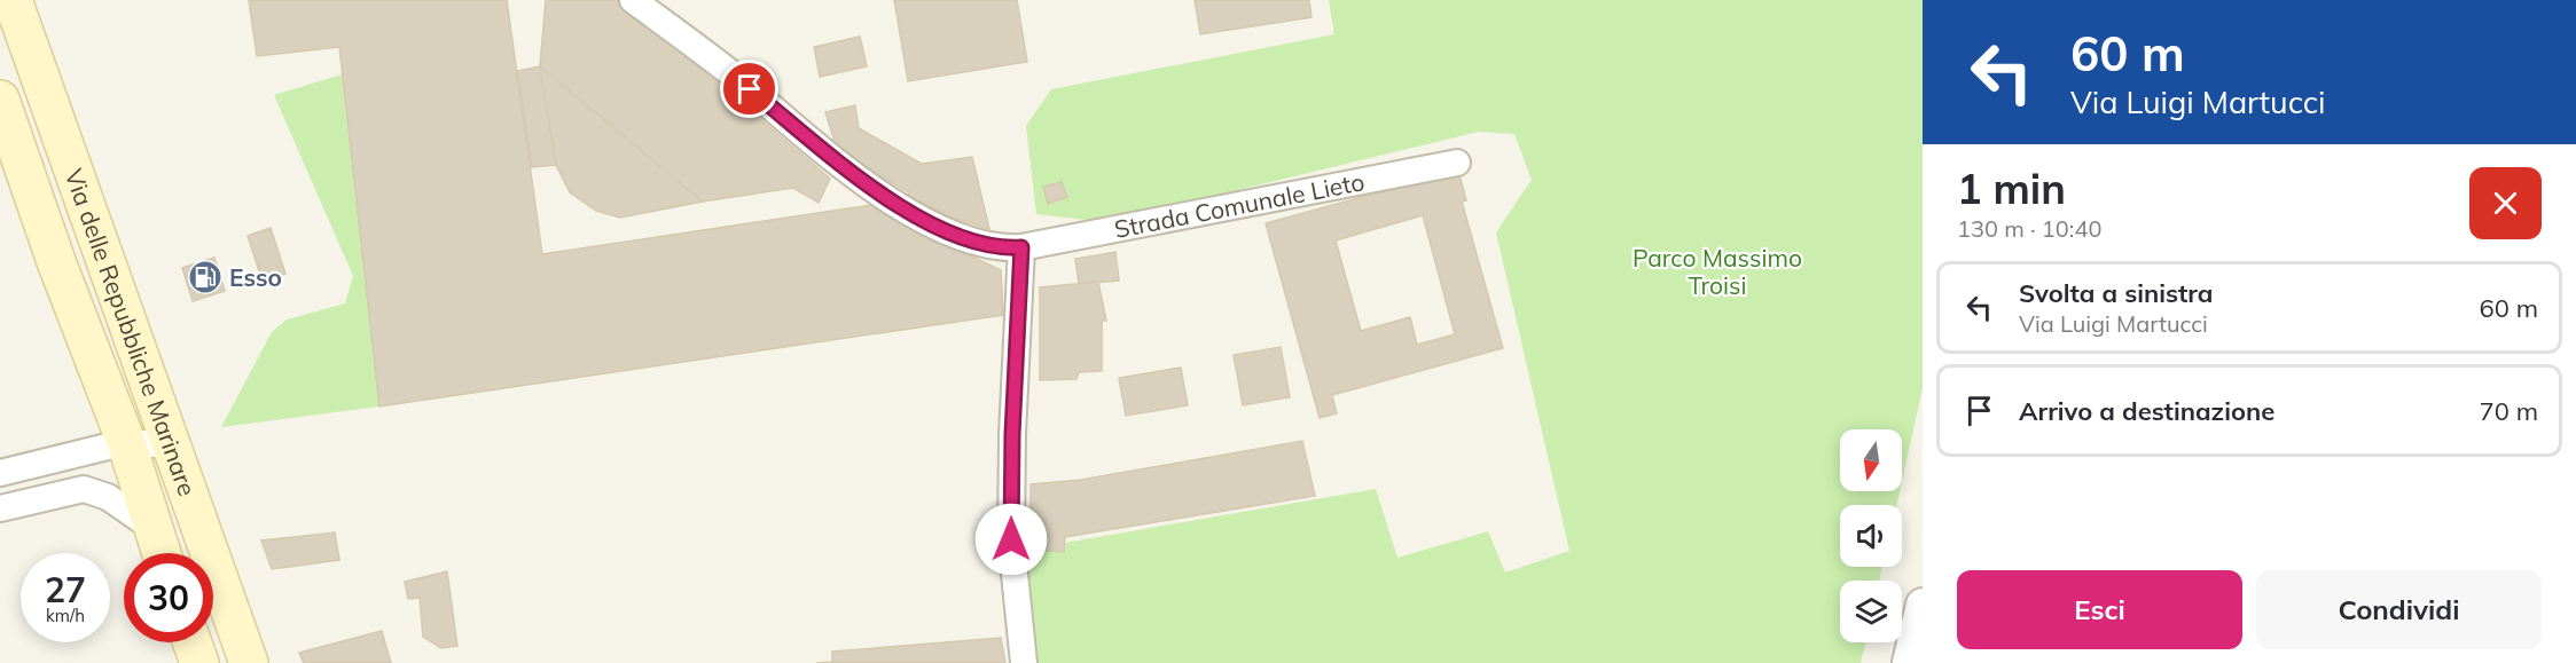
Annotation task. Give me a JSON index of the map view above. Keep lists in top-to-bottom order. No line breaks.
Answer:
{"streets":{"main road":["Via delle Repubbliche Marinare"],"street":["Strada Comunale Lieto"]},"parks":["Parco Massimo Troisi"],"places":{"fuel station":["Esso"]},"north":"bottom","page":{"turn":["60 m","Via Luigi Martucci"],"heading":["1 min","130 m · 10:40"],"list":[{"name":"Svolta a sinistra","note":"Via Luigi Martucci","value":"60 m"},{"name":"Arrivo a destinazione","value":"70 m"}],"speed":"27 km/h","limit":"30","buttons":["Esci","Condividi"]}}
